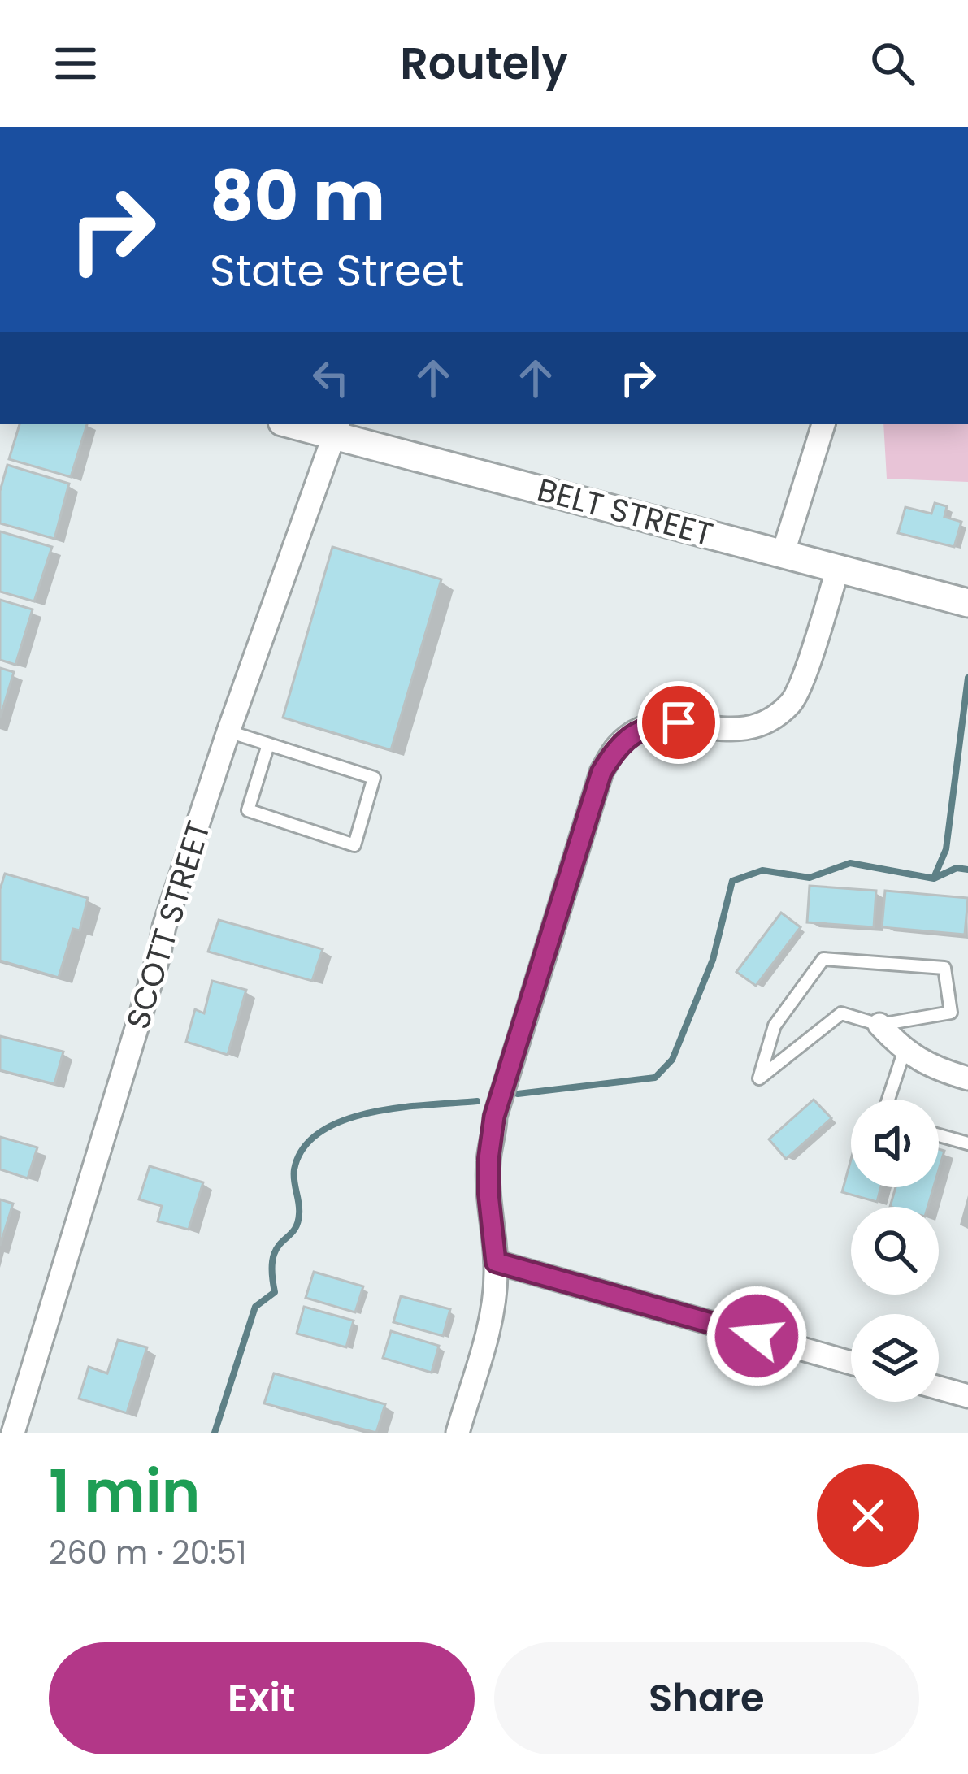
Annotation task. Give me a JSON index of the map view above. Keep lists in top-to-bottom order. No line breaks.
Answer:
{"streets":{"street":["BELT STREET","SCOTT STREET"]},"crossings":[["BELT STREET","SCOTT STREET"]],"page":{"header":"Routely","turn":["80 m","State Street"],"heading":["1 min","260 m · 20:51"],"buttons":["Exit","Share"]}}
